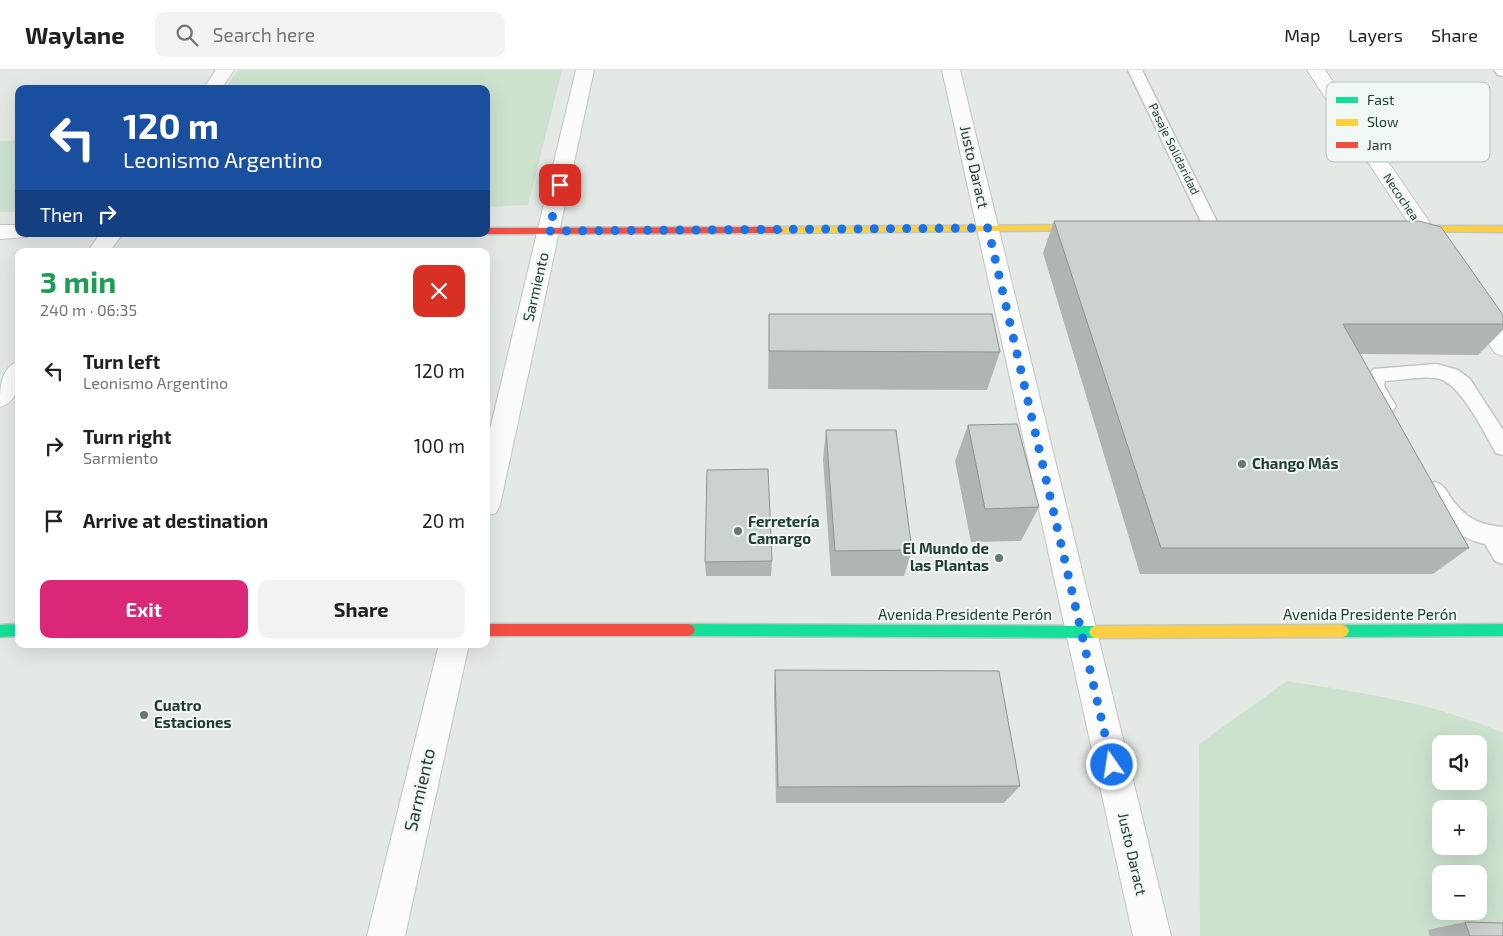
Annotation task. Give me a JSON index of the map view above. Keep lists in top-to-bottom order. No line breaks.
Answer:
{"streets":{"street":["Justo Daract","Necochea","Sarmiento","Avenida Presidente Perón"],"lane":["Pasaje Solidaridad"]},"crossings":[["Justo Daract","Avenida Presidente Perón"]],"places":["Chango Más","Ferretería Camargo","El Mundo de las Plantas","Cuatro Estaciones"],"legend":["Fast","Slow","Jam"],"page":{"header":"Waylane","search":"Search here","nav":["Map","Layers","Share"],"turn":["120 m","Leonismo Argentino"],"then":"Then","heading":["3 min","240 m · 06:35"],"list":[{"name":"Turn left","note":"Leonismo Argentino","value":"120 m"},{"name":"Turn right","note":"Sarmiento","value":"100 m"},{"name":"Arrive at destination","value":"20 m"}],"buttons":["Exit","Share"],"map_buttons":["+","−"]}}
